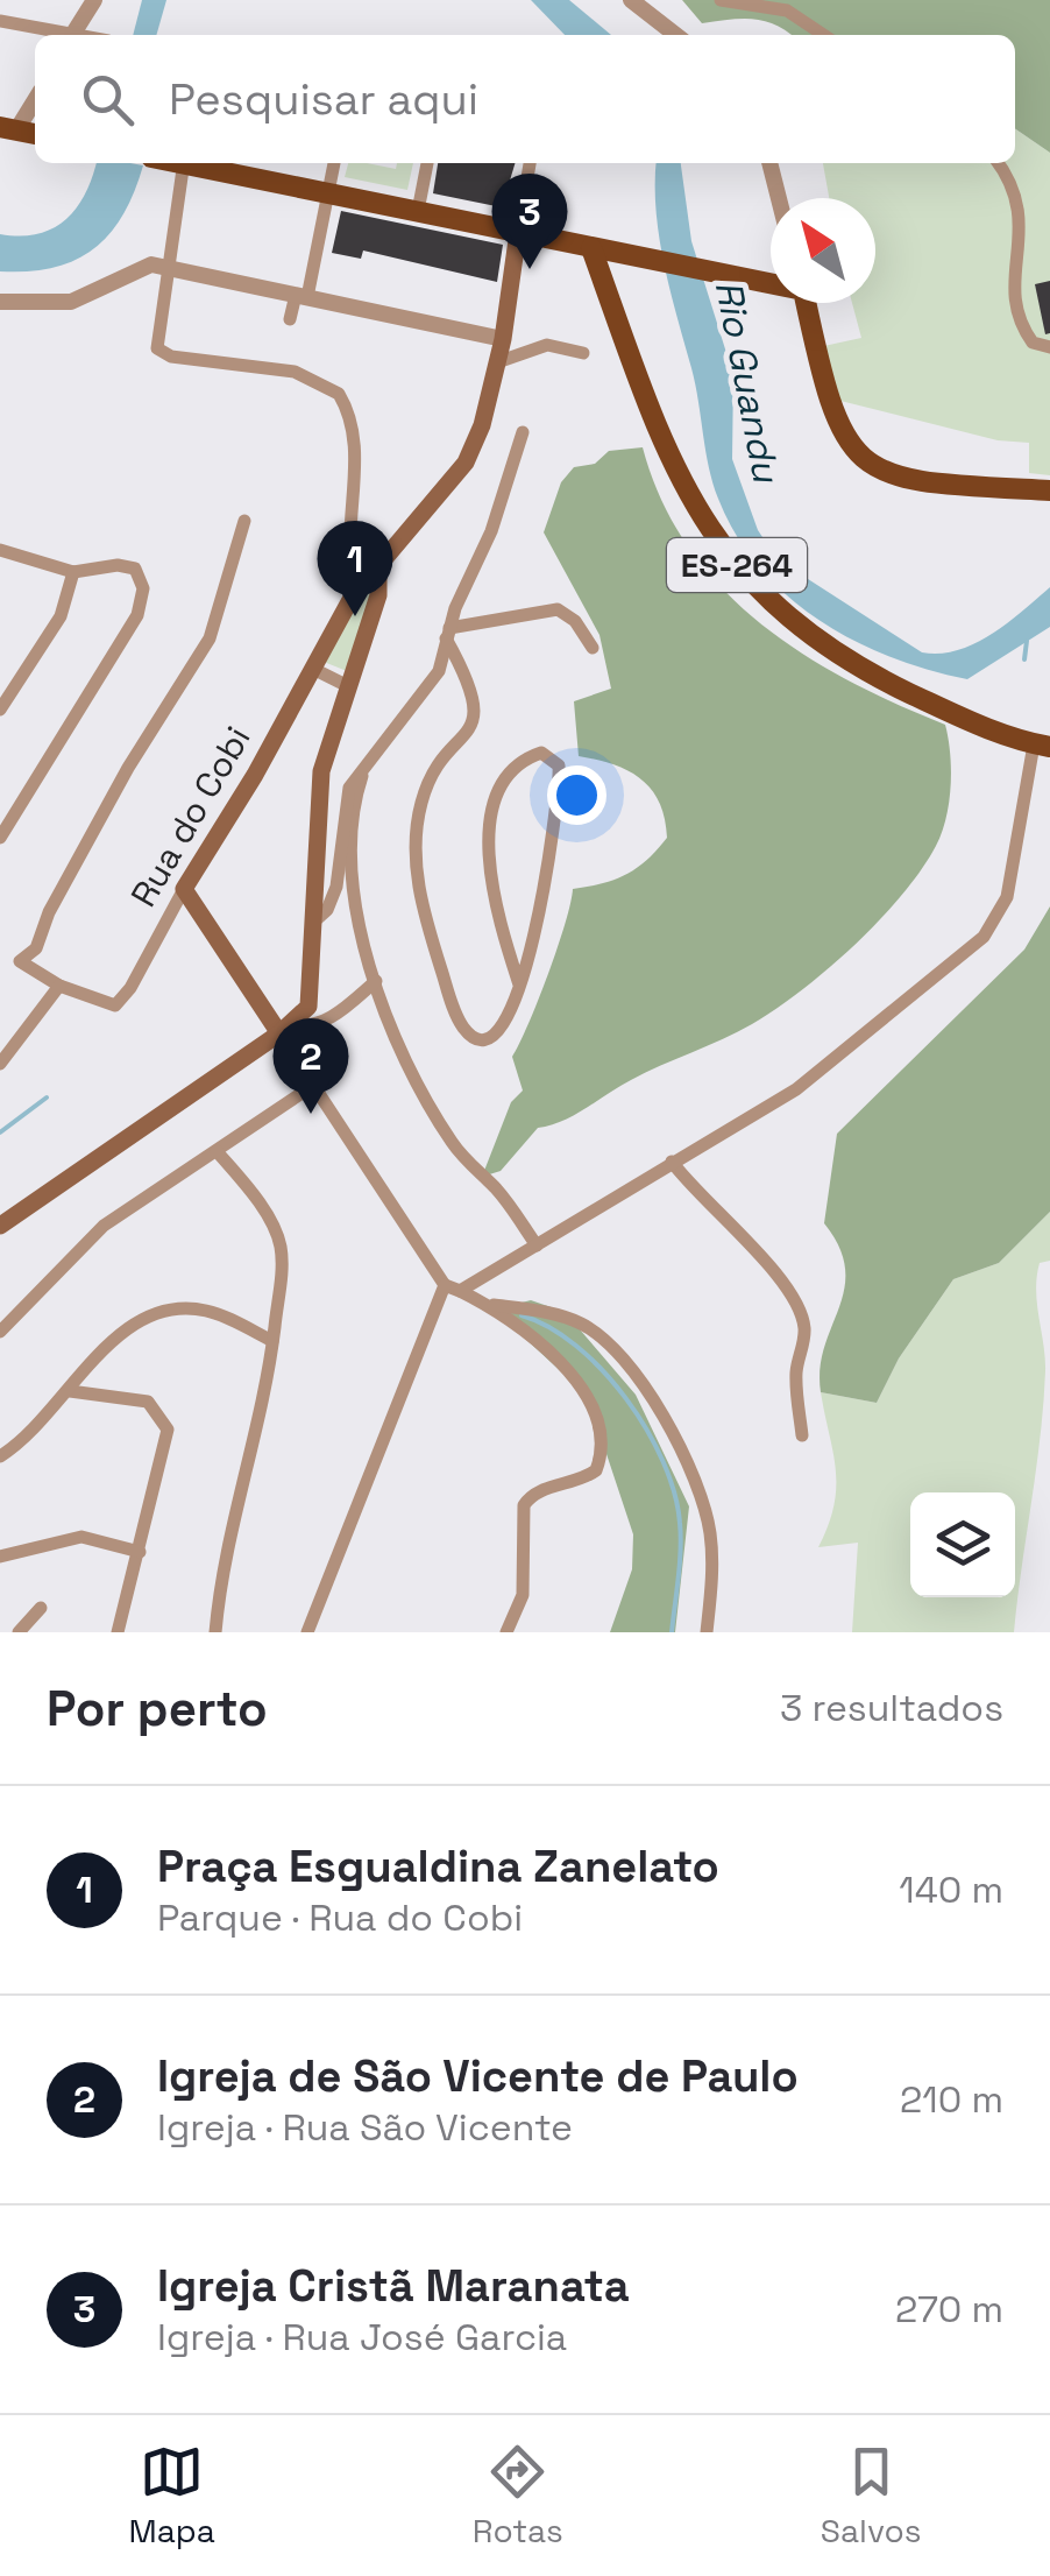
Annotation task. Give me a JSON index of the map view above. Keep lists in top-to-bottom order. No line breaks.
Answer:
{"streets":{"main road":["ES-264","Rua do Cobi"]},"water":["Rio Guandu"],"north":"top left","page":{"search":"Pesquisar aqui","pins":["3","1","2"],"heading":["Por perto","3 resultados"],"list":[{"mark":"1","name":"Praça Esgualdina Zanelato","note":"Parque · Rua do Cobi","value":"140 m"},{"mark":"2","name":"Igreja de São Vicente de Paulo","note":"Igreja · Rua São Vicente","value":"210 m"},{"mark":"3","name":"Igreja Cristã Maranata","note":"Igreja · Rua José Garcia","value":"270 m"}],"nav":["Mapa","Rotas","Salvos"]}}
